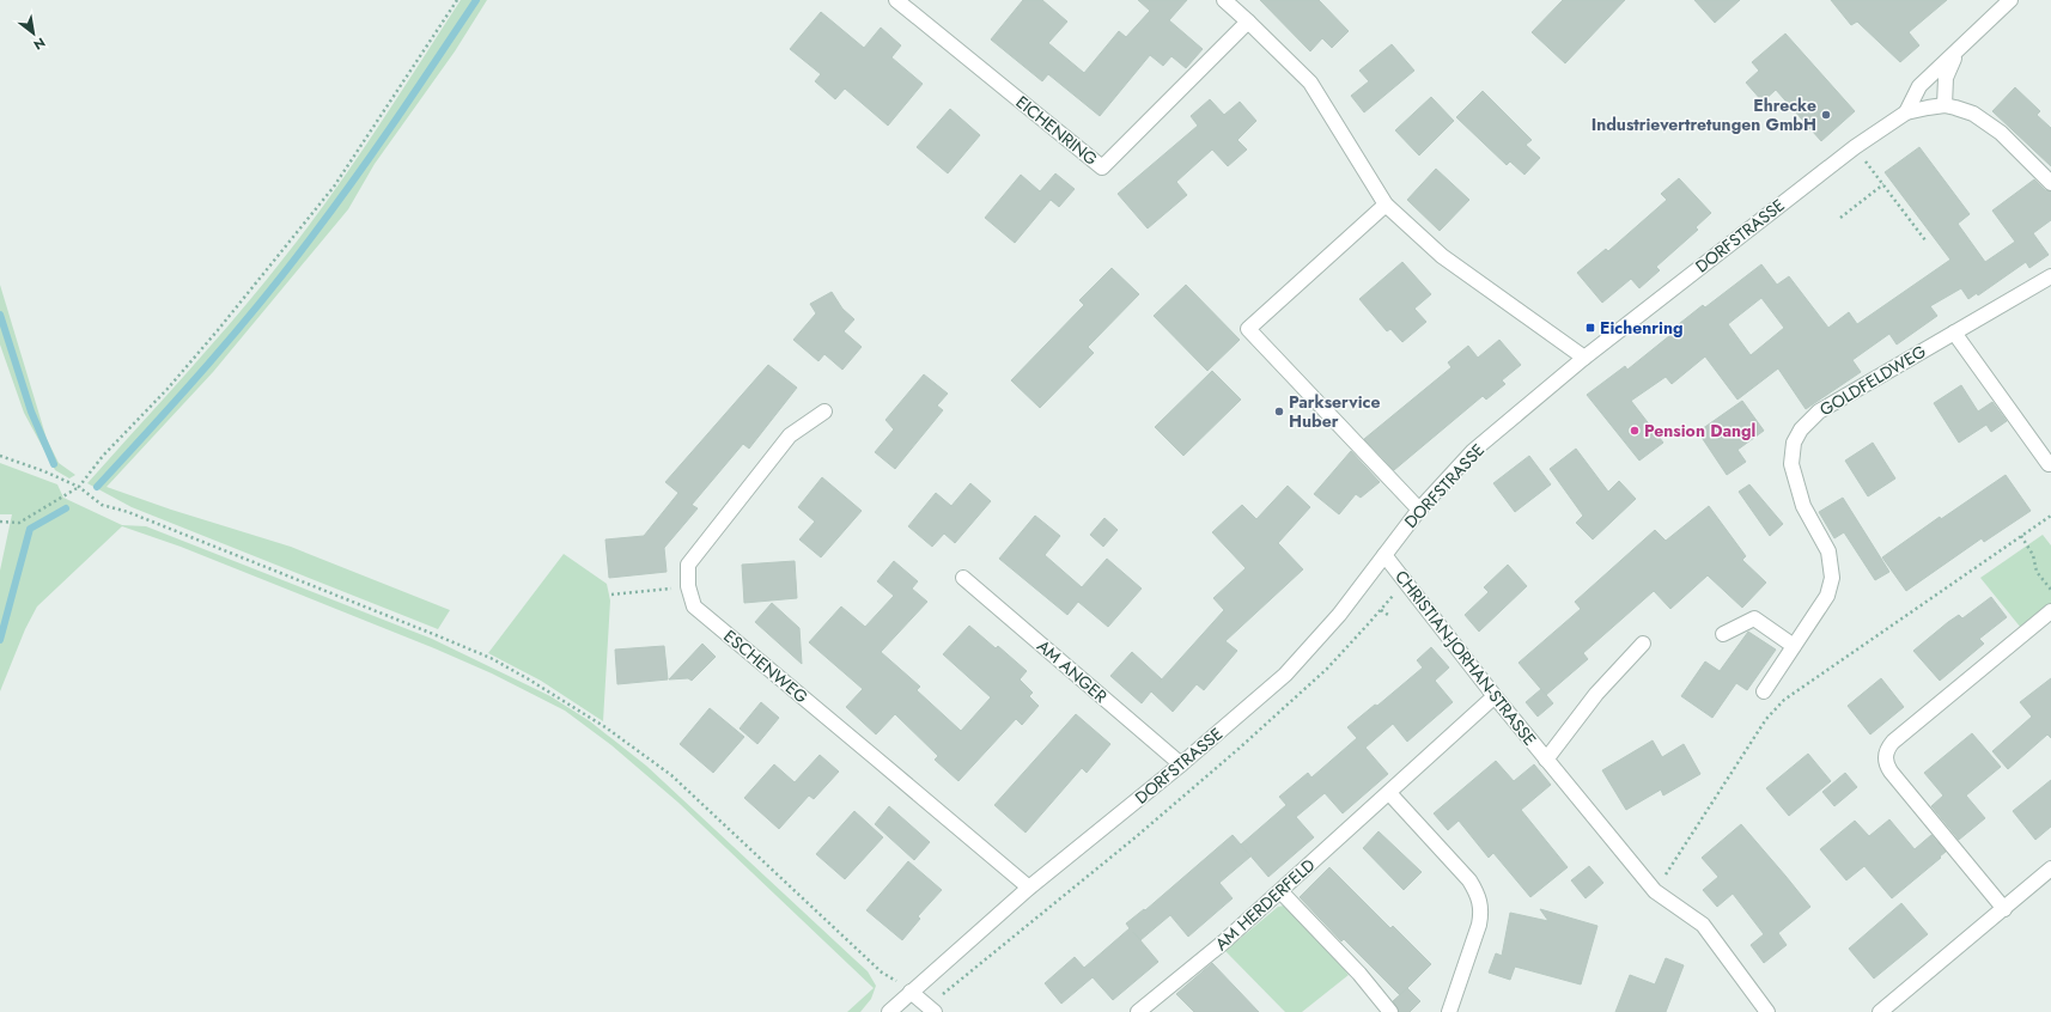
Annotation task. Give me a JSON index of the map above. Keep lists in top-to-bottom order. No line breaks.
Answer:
{"streets":{"street":["EICHENRING","DORFSTRASSE","GOLDFELDWEG","CHRISTIAN-JORHAN-STRASSE","ESCHENWEG","AM ANGER","AM HERDERFELD"]},"crossings":[["DORFSTRASSE","CHRISTIAN-JORHAN-STRASSE"],["DORFSTRASSE","ESCHENWEG"],["DORFSTRASSE","AM ANGER"],["CHRISTIAN-JORHAN-STRASSE","AM HERDERFELD"]],"places":{"other":["Ehrecke Industrievertretungen GmbH","Parkservice Huber","Pension Dangl"],"transit":["Eichenring"]},"north":"bottom right"}
